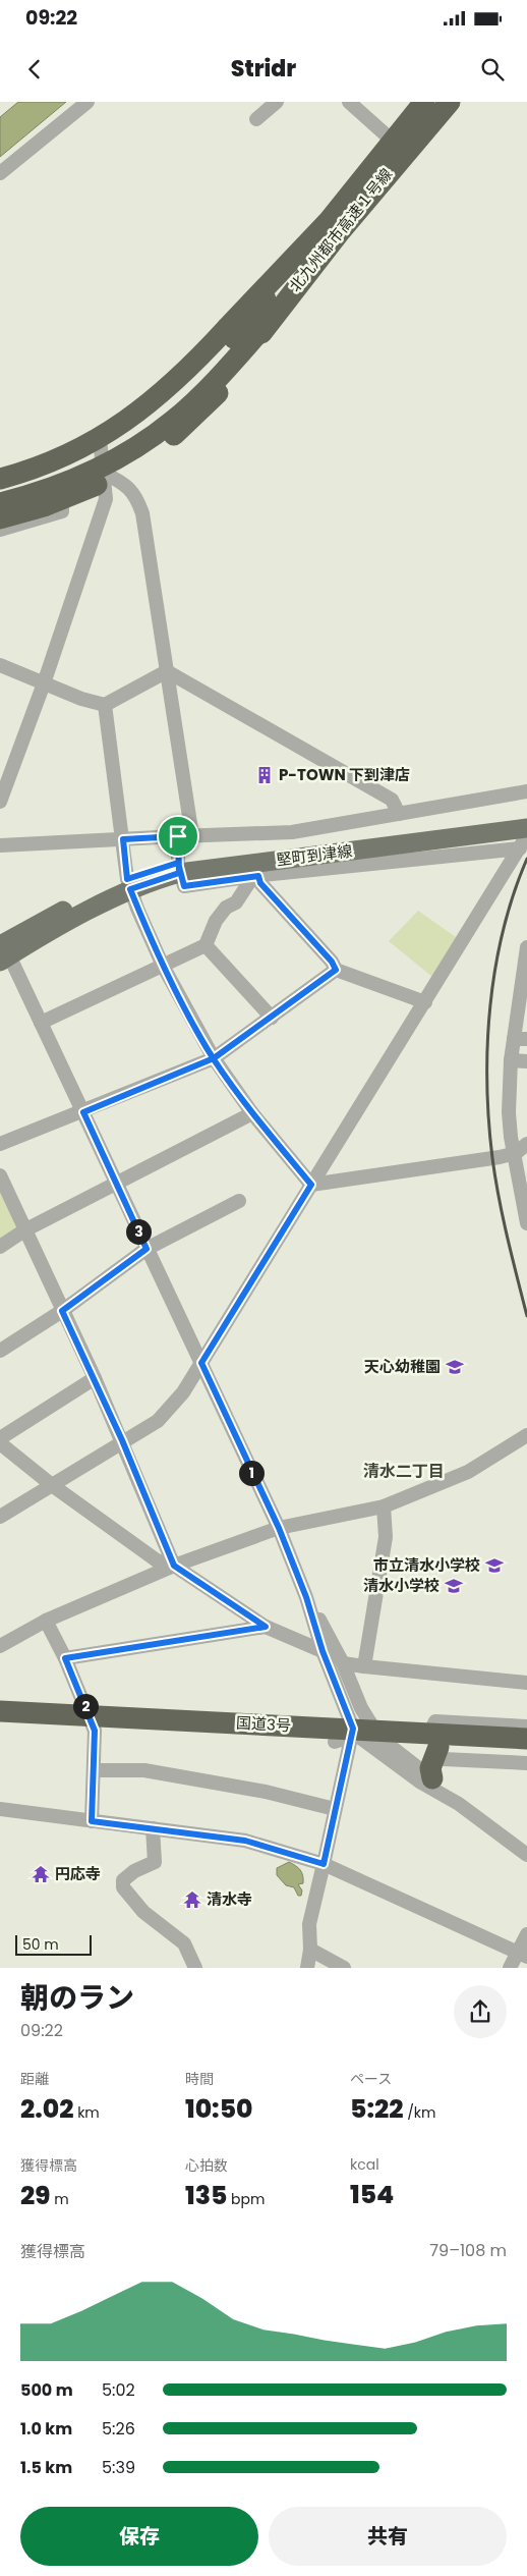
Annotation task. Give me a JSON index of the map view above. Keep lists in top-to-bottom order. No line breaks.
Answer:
{"streets":{"highway":["北九州都市高速１号線","国道3号"],"main road":["堅町到津線"]},"districts":["清水二丁目"],"places":{"building":["P-TOWN 下到津店"],"school or university":["天心幼稚園","市立清水小学校","清水小学校"],"temple":["円応寺","清水寺"]},"scale_bar":"50 m","page":{"status":"09:22","header":"Stridr","pins":["3","1","2"],"scale":"50 m","heading":["朝のラン","09:22"],"stats":[["距離","2.02 km"],["時間","10:50"],["ペース","5:22 /km"],["獲得標高","29 m"],["心拍数","135 bpm"],["kcal","154"]],"chart":["獲得標高","79–108 m"],"list":[{"name":"500 m","note":"5:02"},{"name":"1.0 km","note":"5:26"},{"name":"1.5 km","note":"5:39"}],"buttons":["保存","共有"]}}
